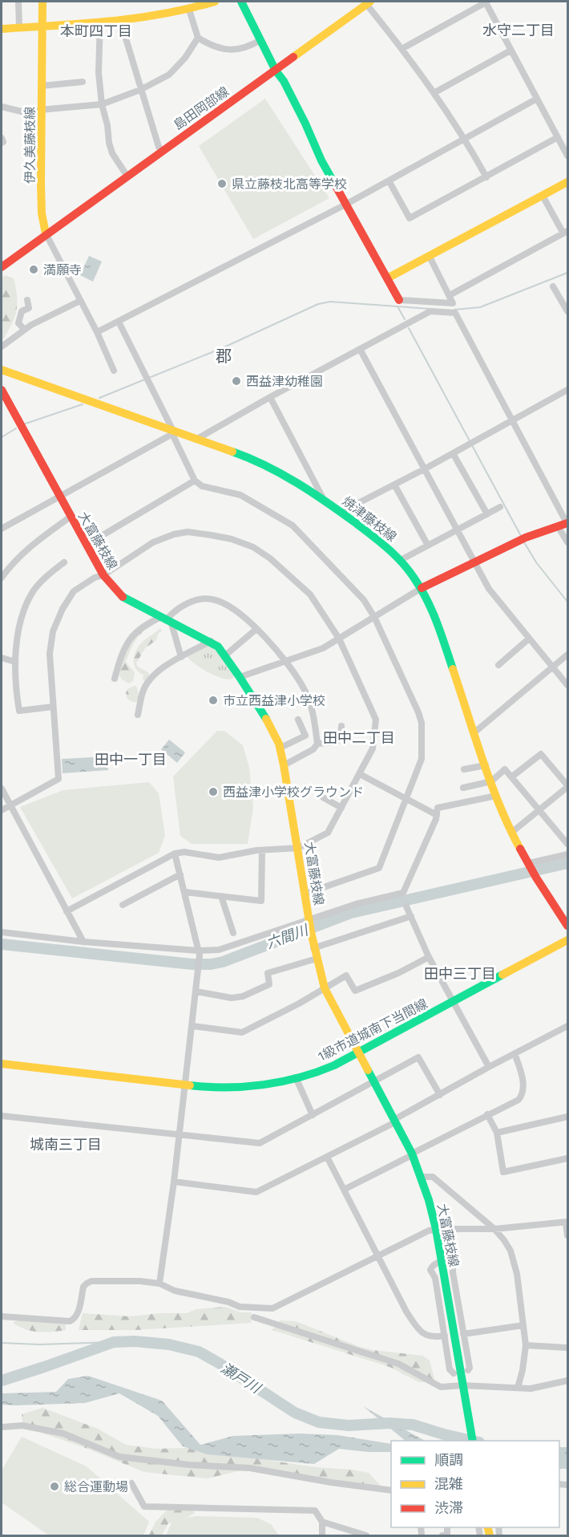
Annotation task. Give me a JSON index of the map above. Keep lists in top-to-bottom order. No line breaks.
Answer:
{"streets":{"main road":["島田岡部線","伊久美藤枝線","焼津藤枝線","大富藤枝線","1級市道城南下当間線"]},"crossings":[["島田岡部線","伊久美藤枝線"],["大富藤枝線","1級市道城南下当間線"]],"districts":["水守二丁目","本町四丁目","郡","田中二丁目","田中一丁目","田中三丁目","城南三丁目"],"water":["六間川","瀬戸川"],"places":["県立藤枝北高等学校","満願寺","西益津幼稚園","市立西益津小学校","西益津小学校グラウンド","総合運動場"],"legend":["順調","混雑","渋滞"]}
